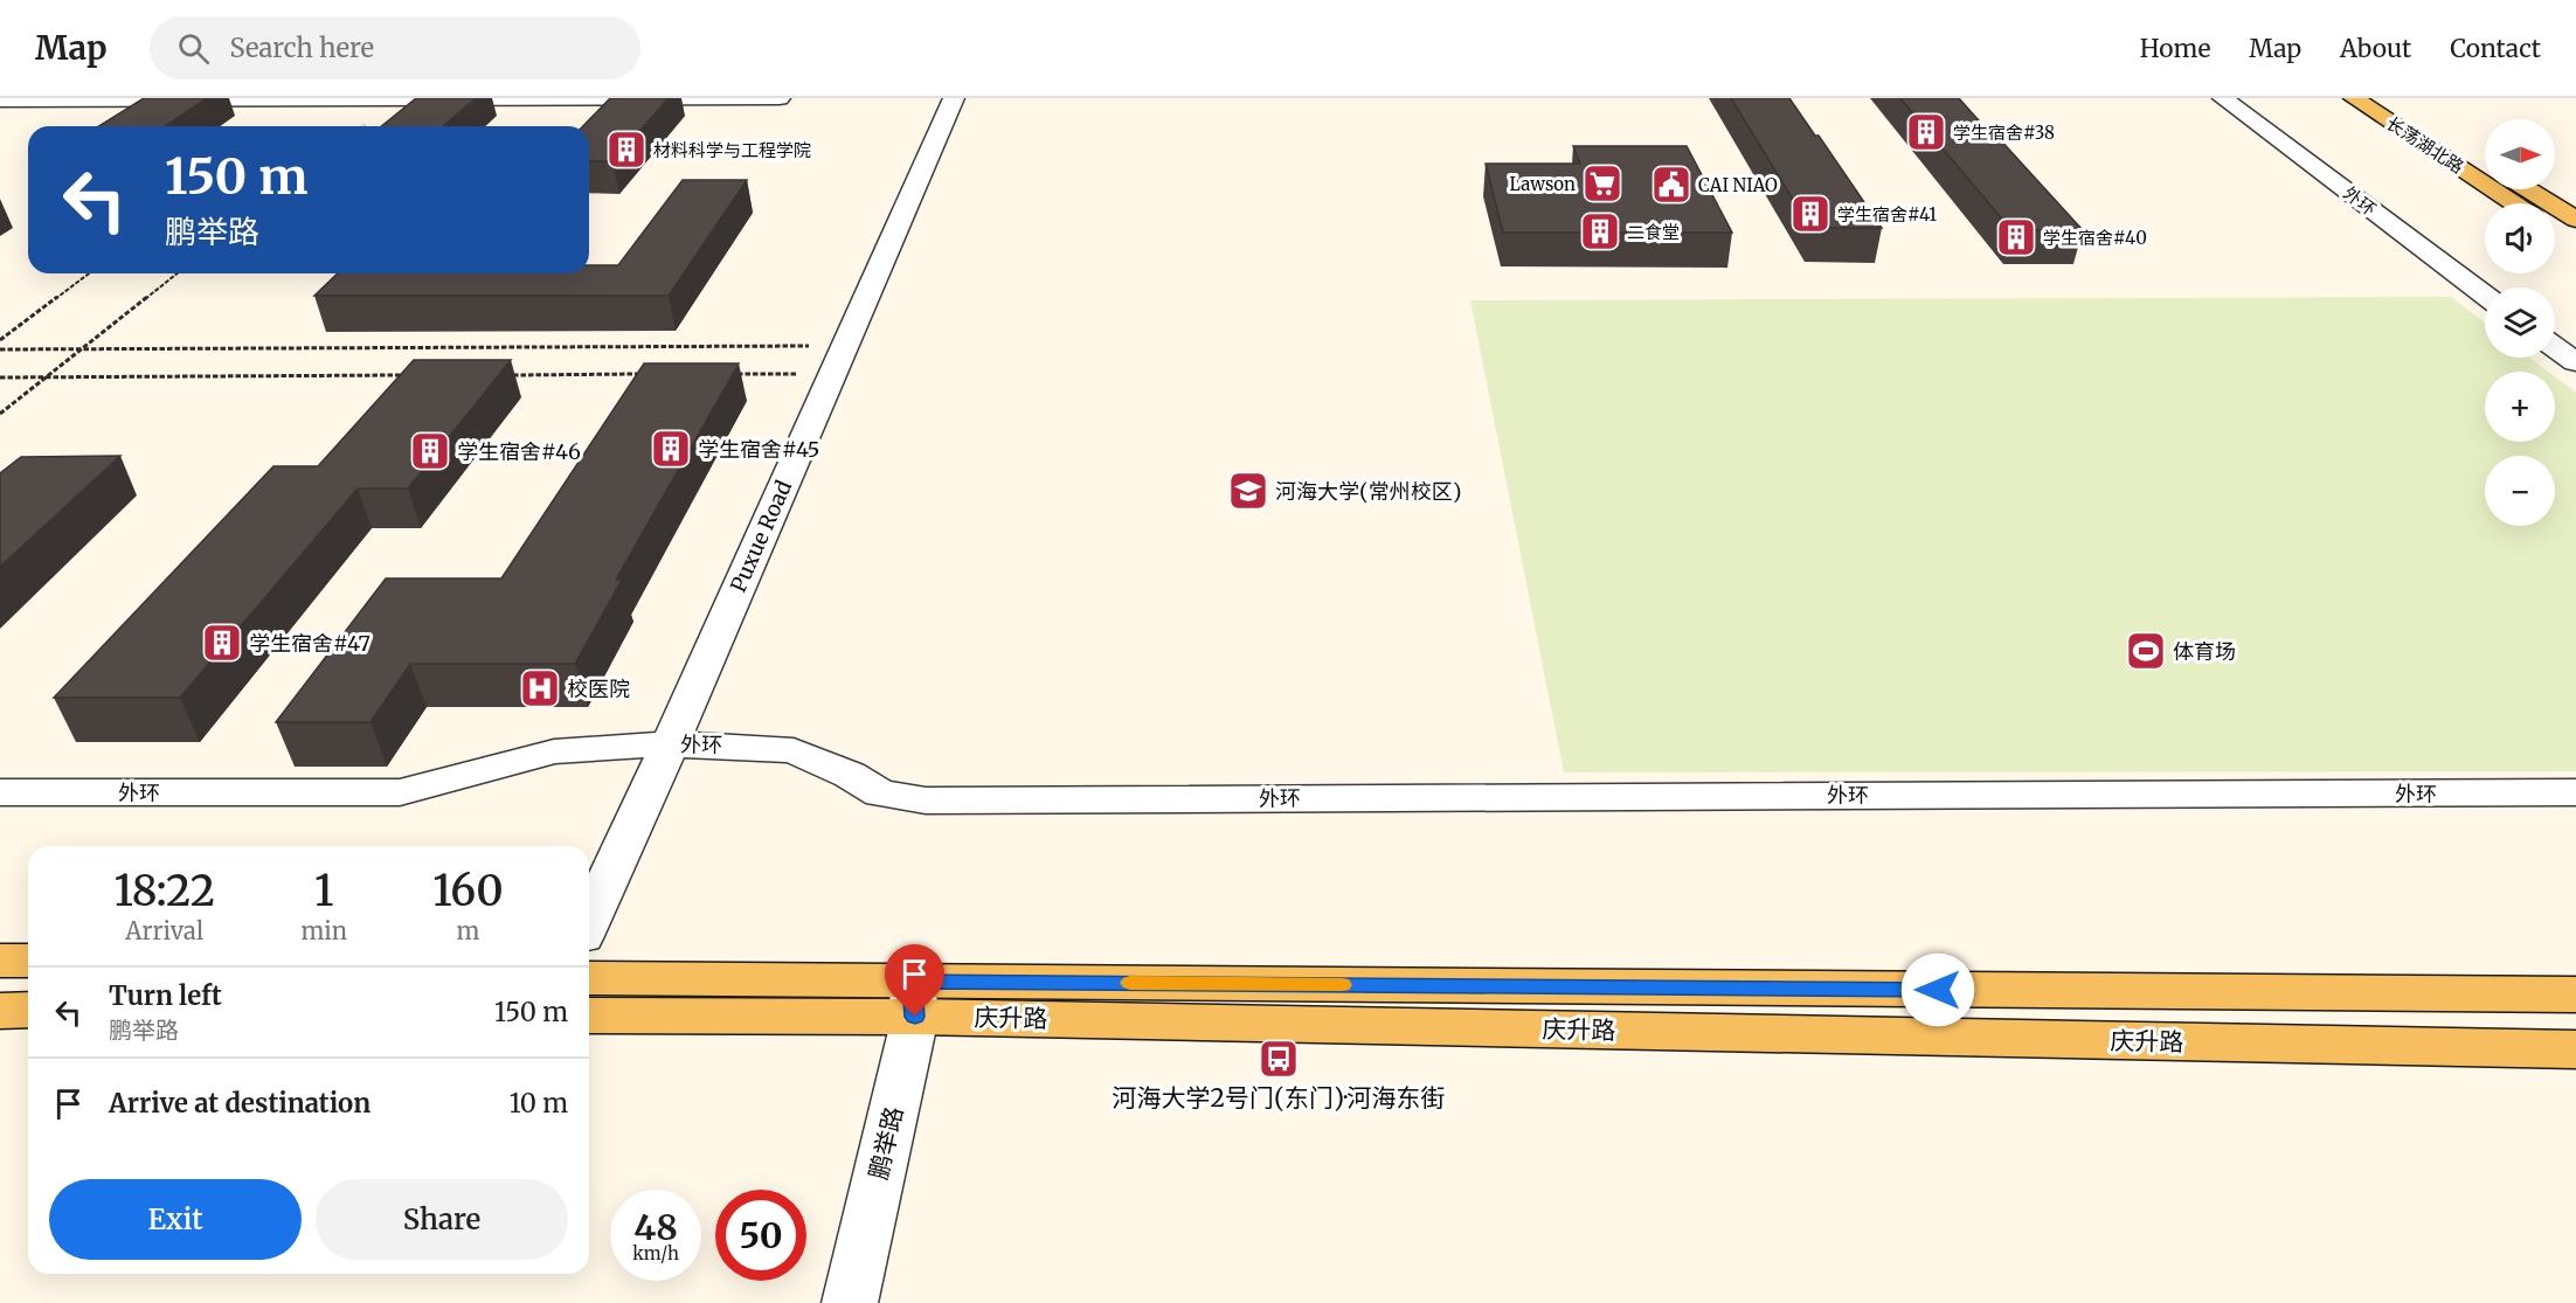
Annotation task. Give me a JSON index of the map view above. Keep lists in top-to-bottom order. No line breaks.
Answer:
{"streets":{"main road":["长荡湖北路","庆升路"],"street":["外环","Puxue Road","鹏举路"]},"crossings":[["外环","Puxue Road"],["庆升路","鹏举路"]],"places":{"building":["学生宿舍#38","材料科学与工程学院","学生宿舍#41","二食堂","学生宿舍#40","学生宿舍#45","学生宿舍#46","学生宿舍#47"],"supermarket":["Lawson"],"public building":["CAI NIAO"],"school or university":["河海大学(常州校区)"],"sports":["体育场"],"hospital":["校医院"],"bus stop":["河海大学2号门(东门)·河海东街"]},"north":"right","page":{"header":"Map","search":"Search here","nav":["Home","Map","About","Contact"],"map_buttons":["+","−"],"turn":["150 m","鹏举路"],"eta":["18:22","Arrival","1","min","160","m"],"list":[{"name":"Turn left","note":"鹏举路","value":"150 m"},{"name":"Arrive at destination","value":"10 m"}],"buttons":["Exit","Share"],"speed":"48 km/h","limit":"50"}}
